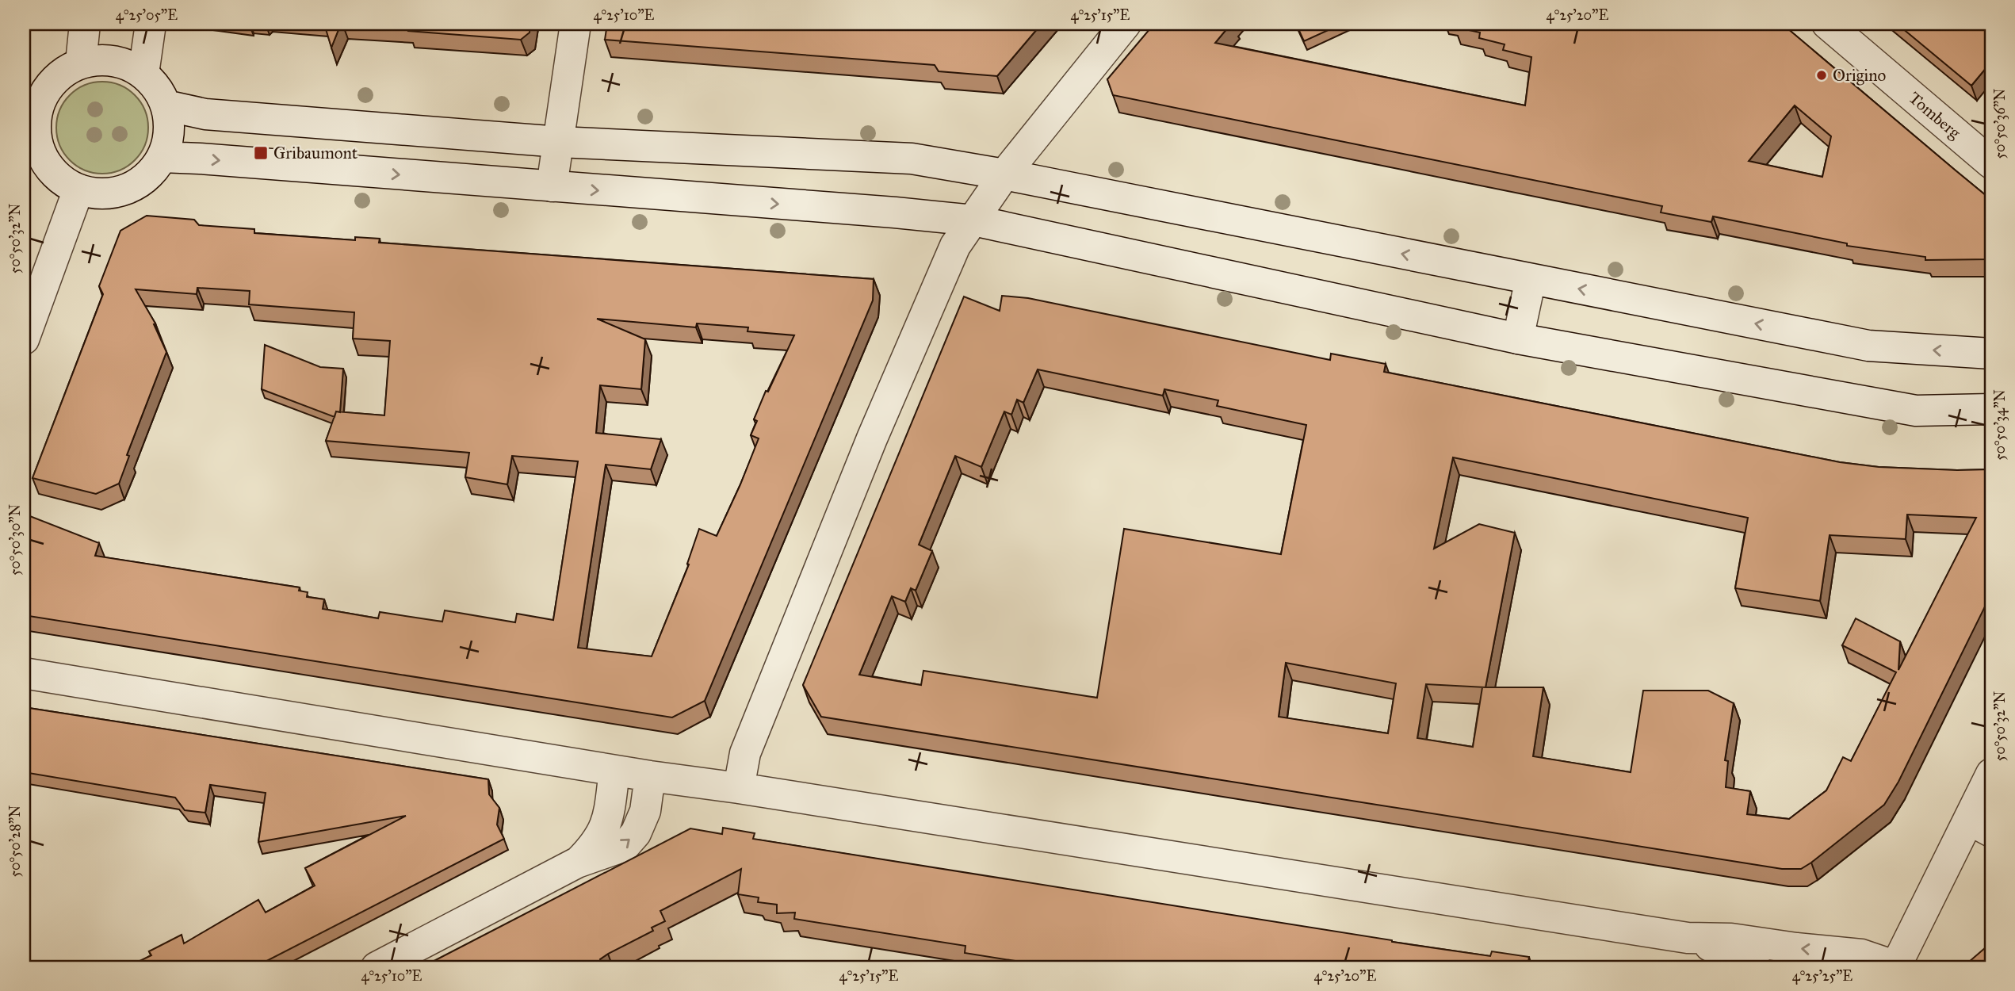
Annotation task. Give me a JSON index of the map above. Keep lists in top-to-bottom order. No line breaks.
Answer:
{"streets":{"street":["Tomberg"]},"places":{"other":["Origino"],"transit":["Gribaumont"]},"coordinates":["4°25'05\"E","4°25'10\"E","4°25'15\"E","4°25'20\"E","50°50'36\"N","50°50'32\"N","50°50'34\"N","50°50'30\"N","50°50'28\"N","4°25'25\"E"]}
